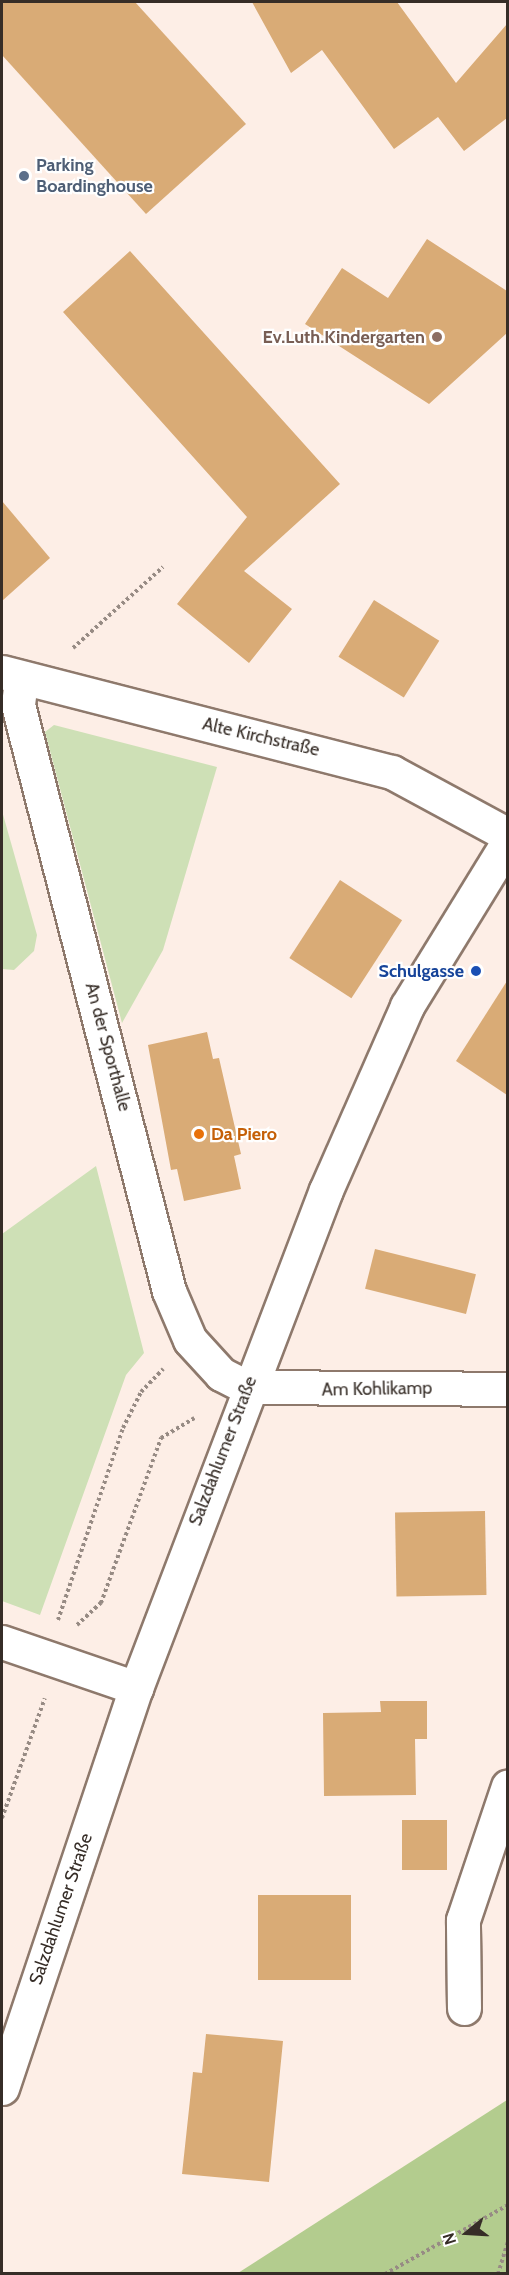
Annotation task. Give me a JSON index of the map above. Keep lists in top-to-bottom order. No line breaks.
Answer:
{"streets":{"main road":["Alte Kirchstraße","An der Sporthalle","Am Kohlikamp","Salzdahlumer Straße"]},"crossings":[["Alte Kirchstraße","An der Sporthalle"],["An der Sporthalle","Am Kohlikamp"],["An der Sporthalle","Salzdahlumer Straße"],["Am Kohlikamp","Salzdahlumer Straße"]],"places":["Parking Boardinghouse","Ev.Luth.Kindergarten","Schulgasse","Da Piero"],"north":"left"}
